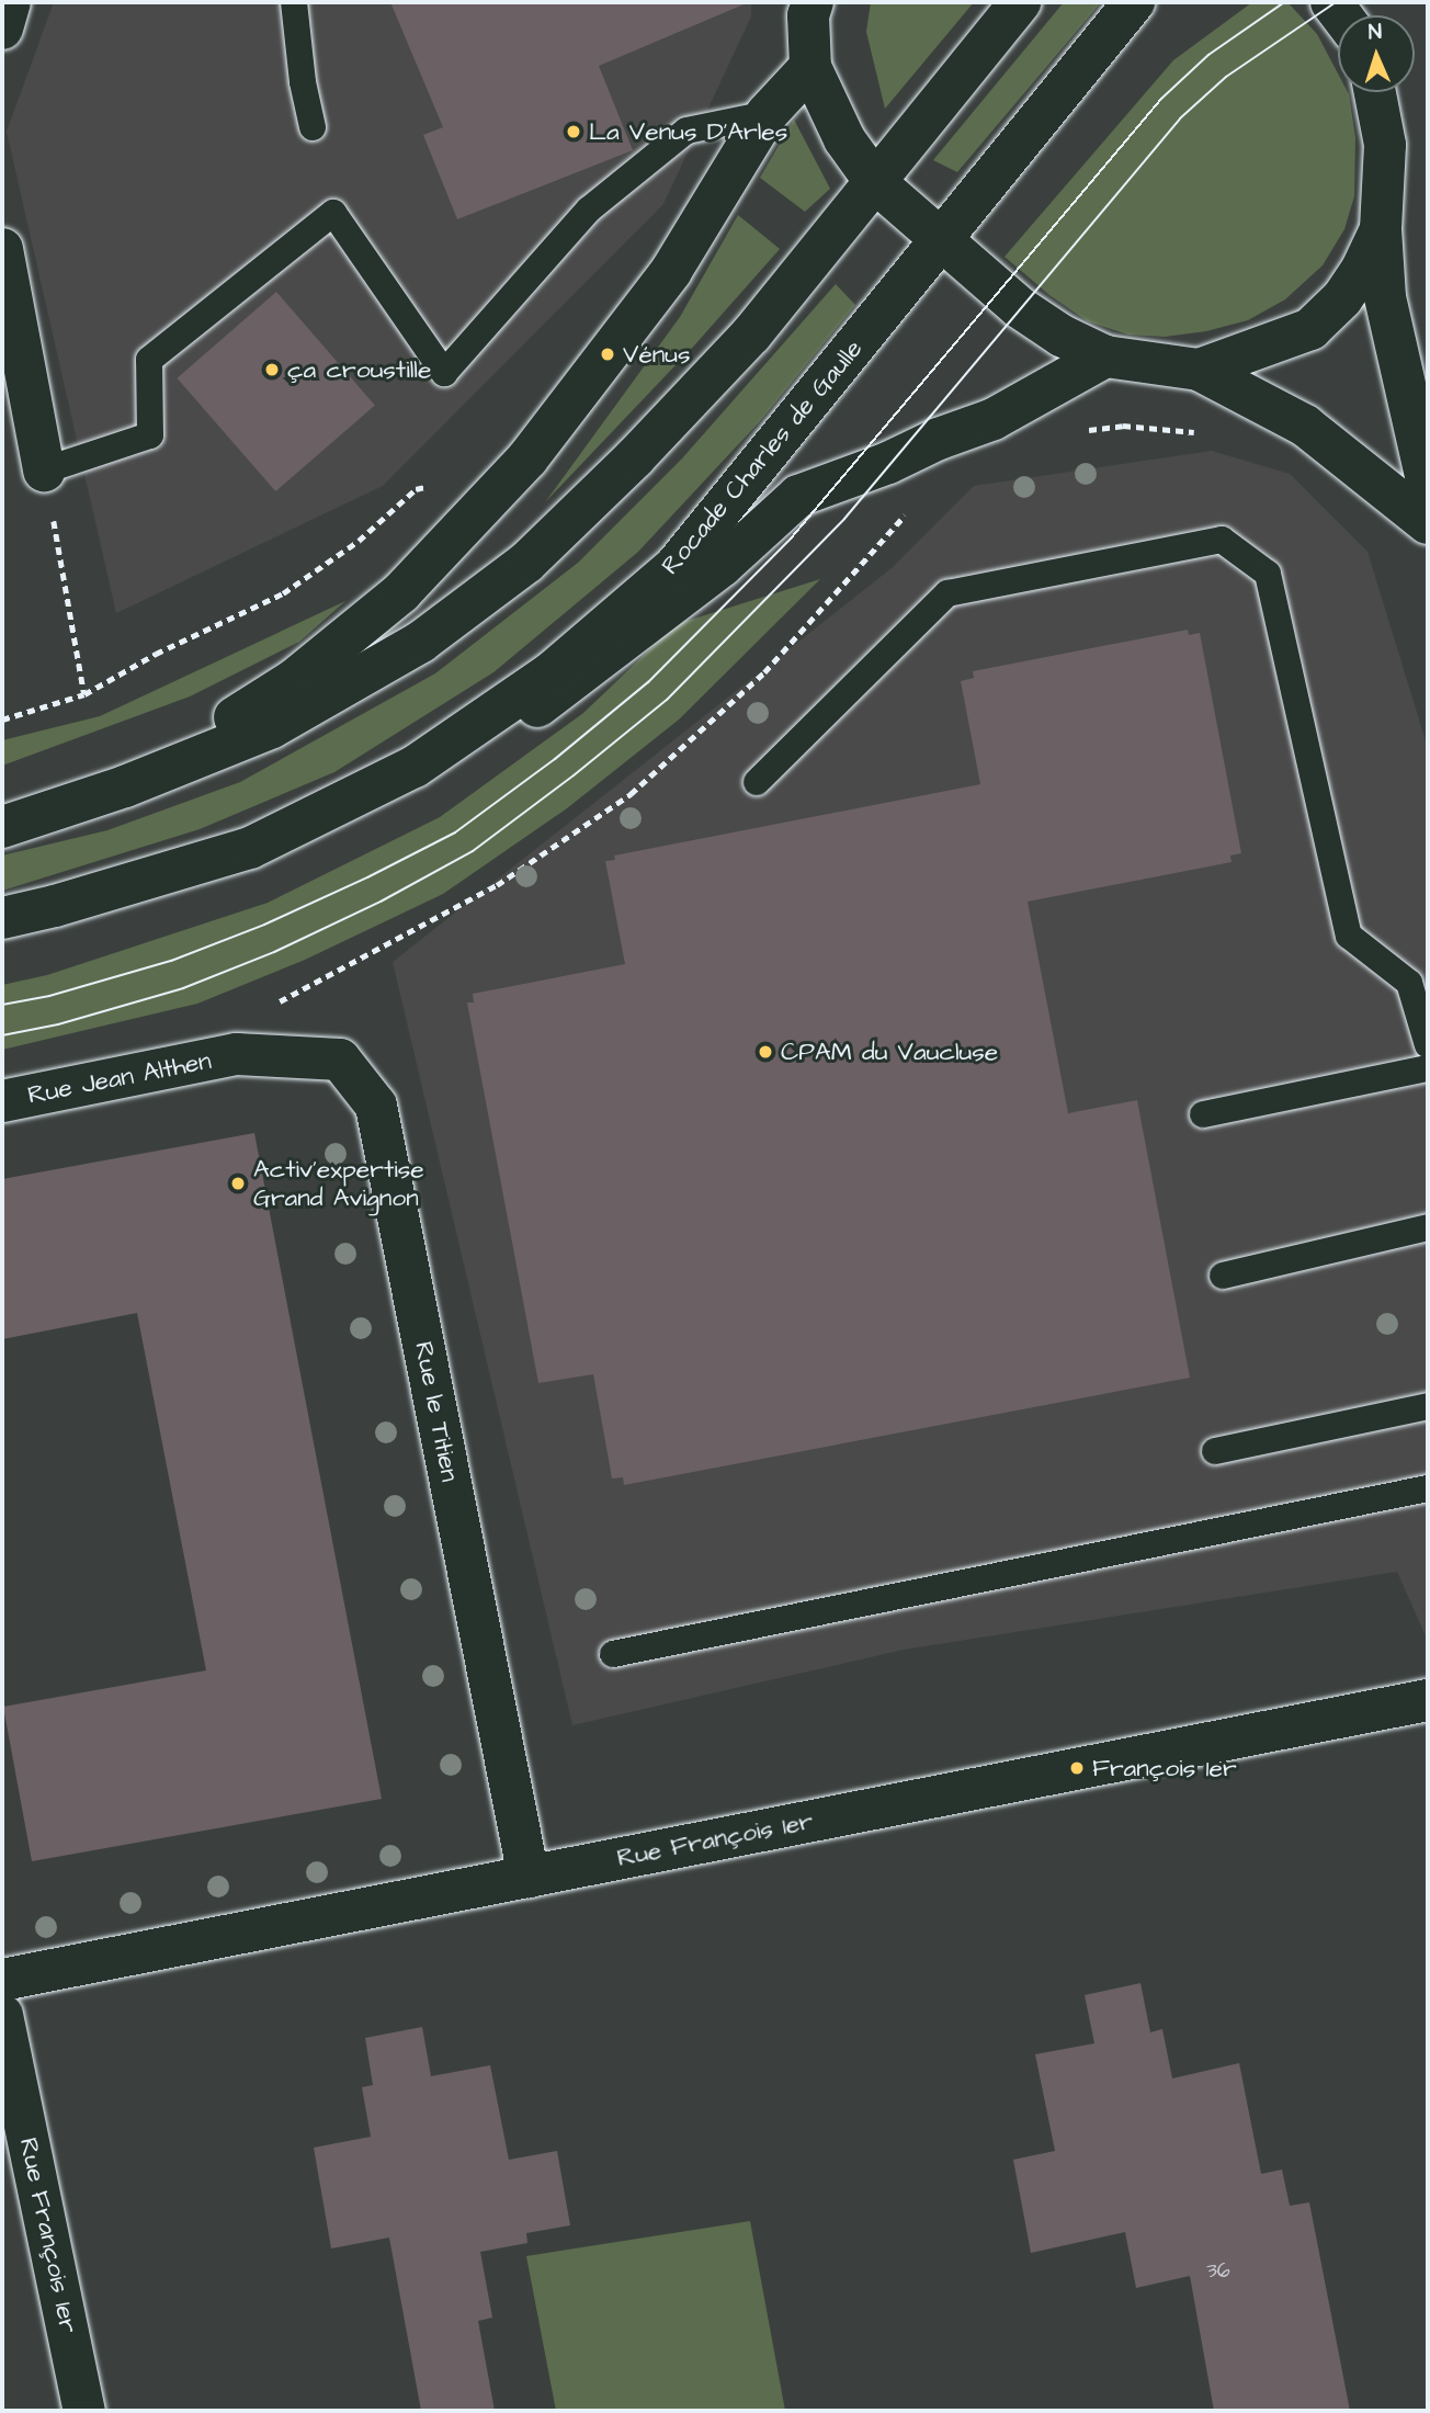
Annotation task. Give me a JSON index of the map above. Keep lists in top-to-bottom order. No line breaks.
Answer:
{"streets":{"street":["Rocade Charles de Gaulle","Rue Jean Althen","Rue le Titien","Rue François 1er"]},"crossings":[["Rue Jean Althen","Rue le Titien"],["Rue le Titien","Rue François 1er"]],"places":["La Venus D'Arles","Vénus","ça croustille","CPAM du Vaucluse","Activ'expertise Grand Avignon","François 1er"],"house_numbers":["36"],"north":"top"}
